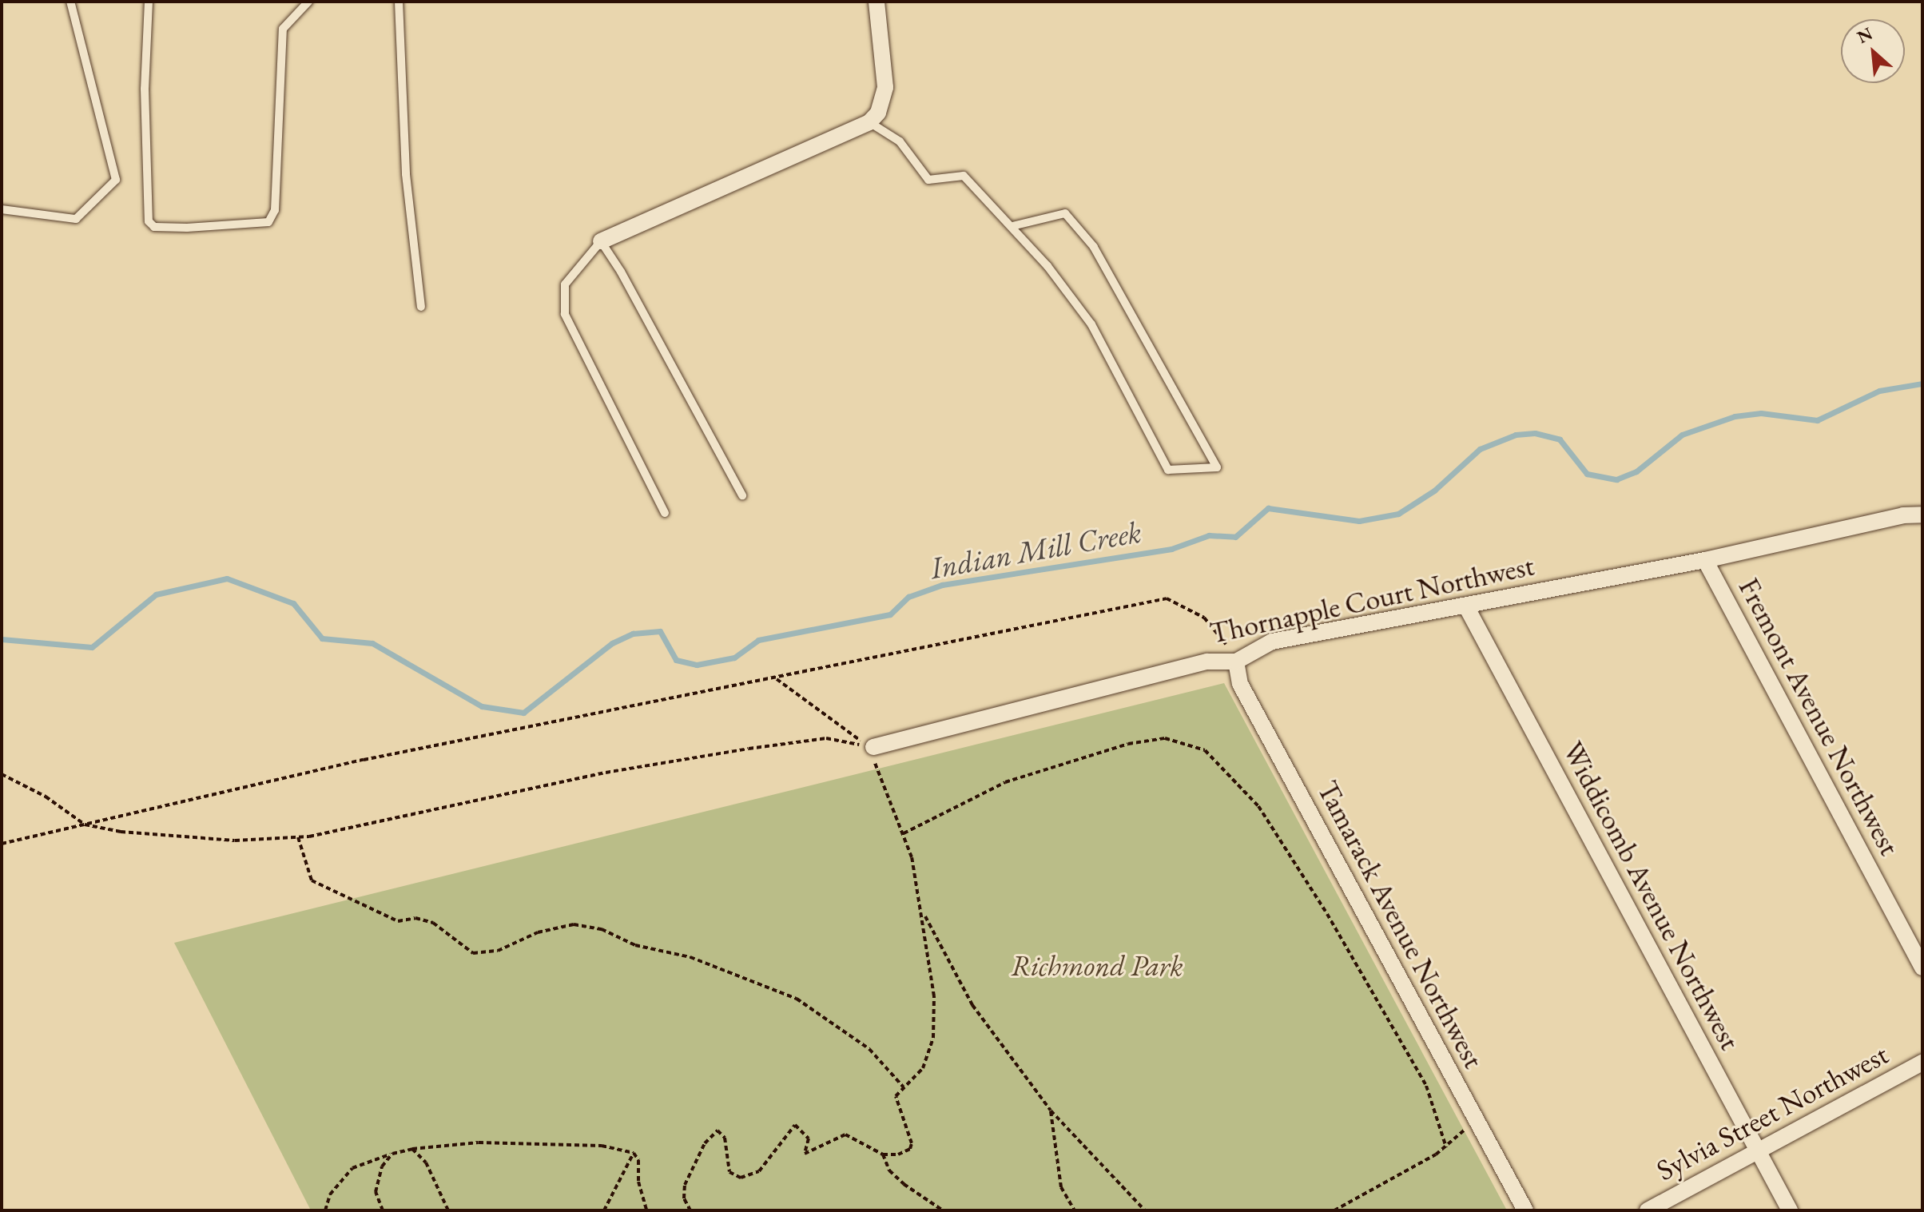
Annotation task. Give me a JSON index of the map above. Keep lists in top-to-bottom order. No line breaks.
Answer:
{"streets":{"street":["Thornapple Court Northwest","Fremont Avenue Northwest","Widdicomb Avenue Northwest","Tamarack Avenue Northwest","Sylvia Street Northwest"]},"crossings":[["Thornapple Court Northwest","Fremont Avenue Northwest"],["Thornapple Court Northwest","Widdicomb Avenue Northwest"],["Thornapple Court Northwest","Tamarack Avenue Northwest"],["Widdicomb Avenue Northwest","Sylvia Street Northwest"]],"water":["Indian Mill Creek"],"parks":["Richmond Park"],"north":"top left"}
